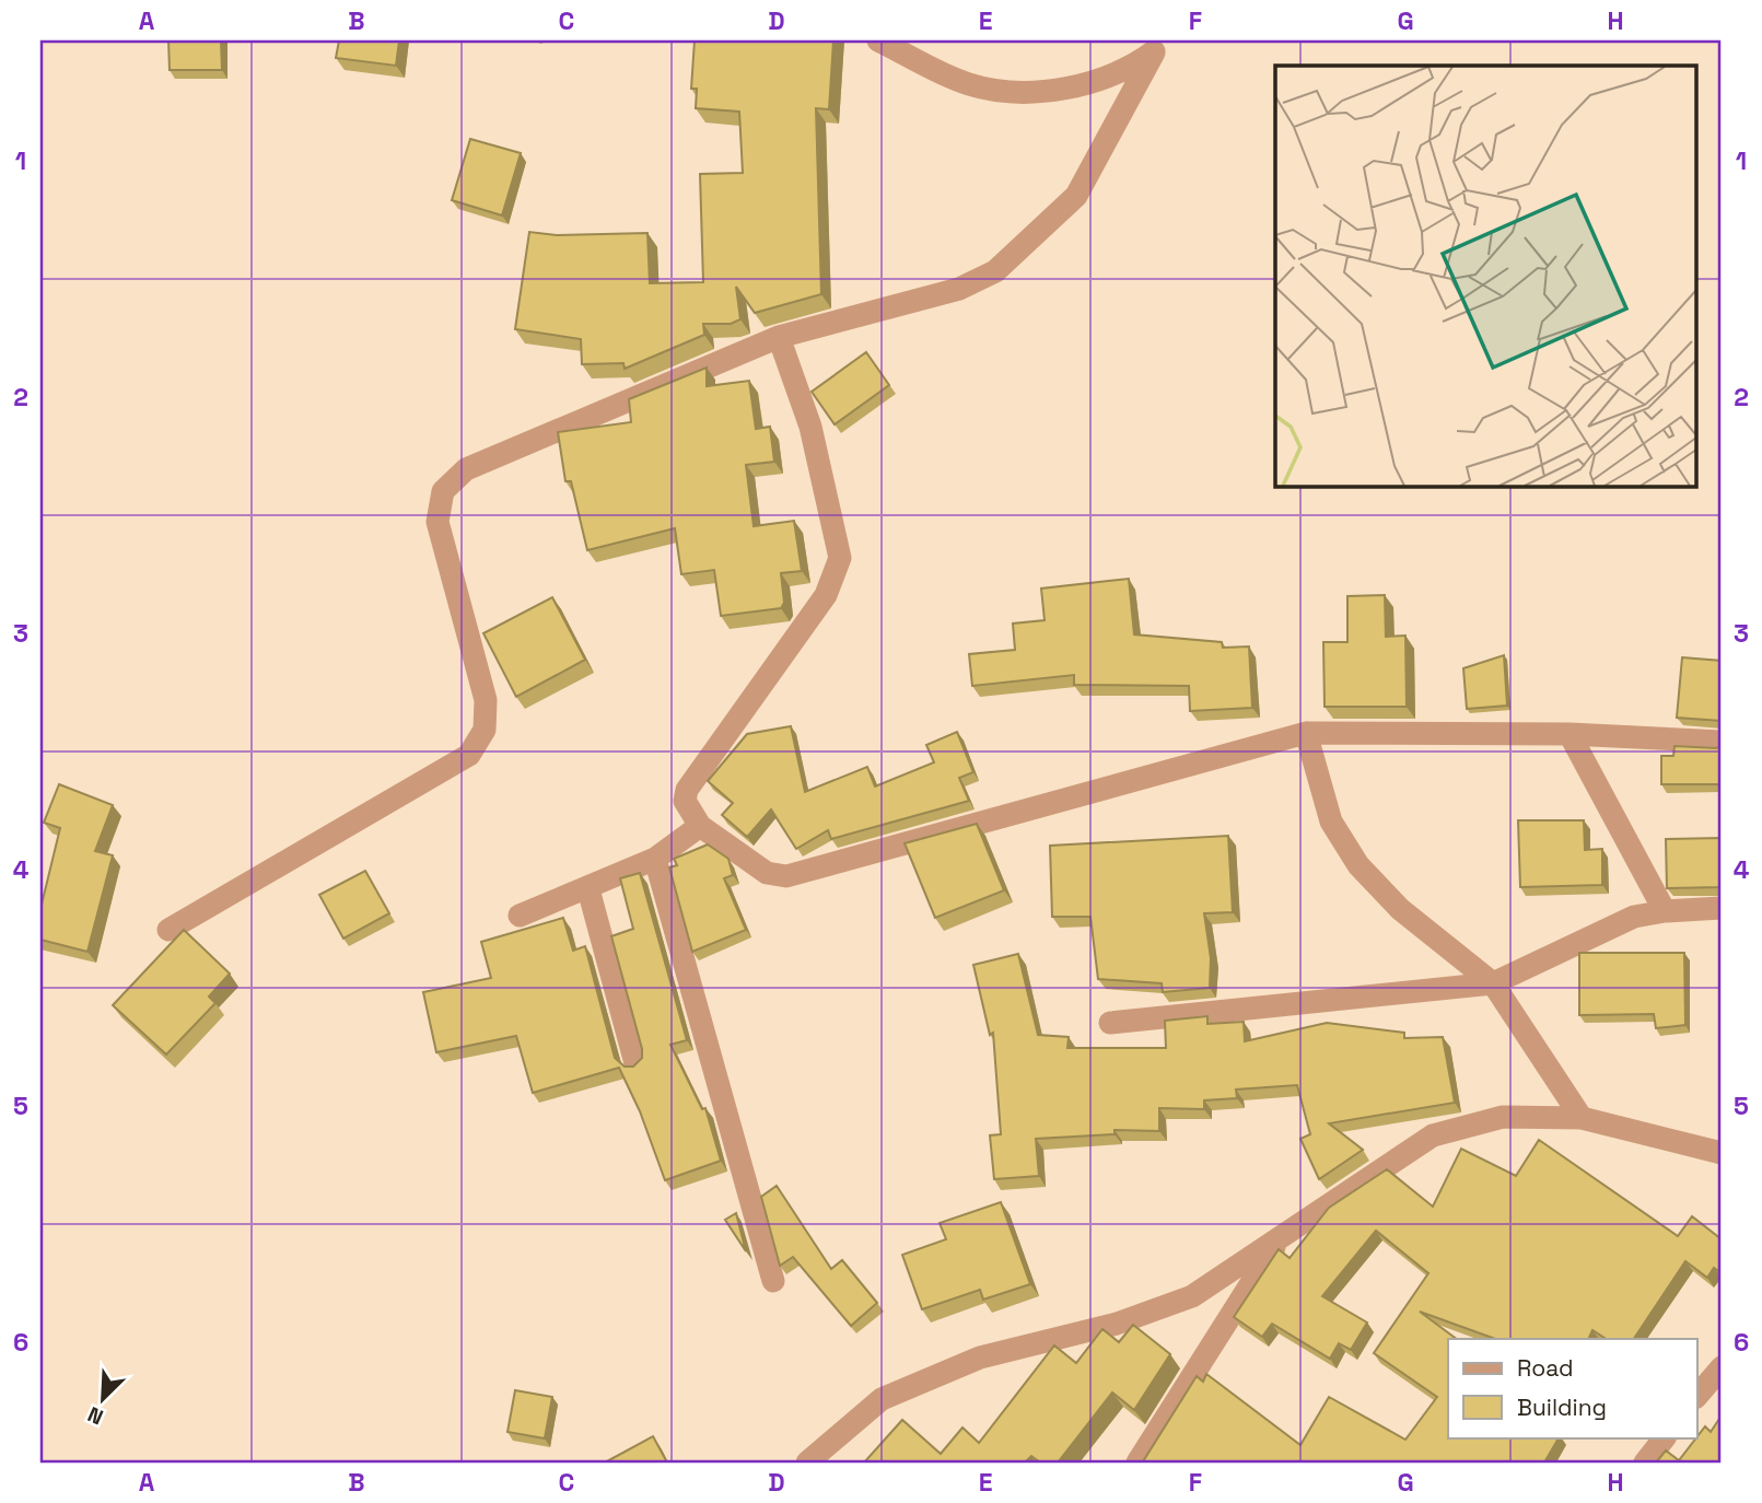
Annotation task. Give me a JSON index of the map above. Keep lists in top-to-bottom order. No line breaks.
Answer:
{"legend":["Road","Building"],"north":"bottom left","grid":{"columns":["A","B","C","D","E","F","G","H"],"rows":["1","2","3","4","5","6"]}}
